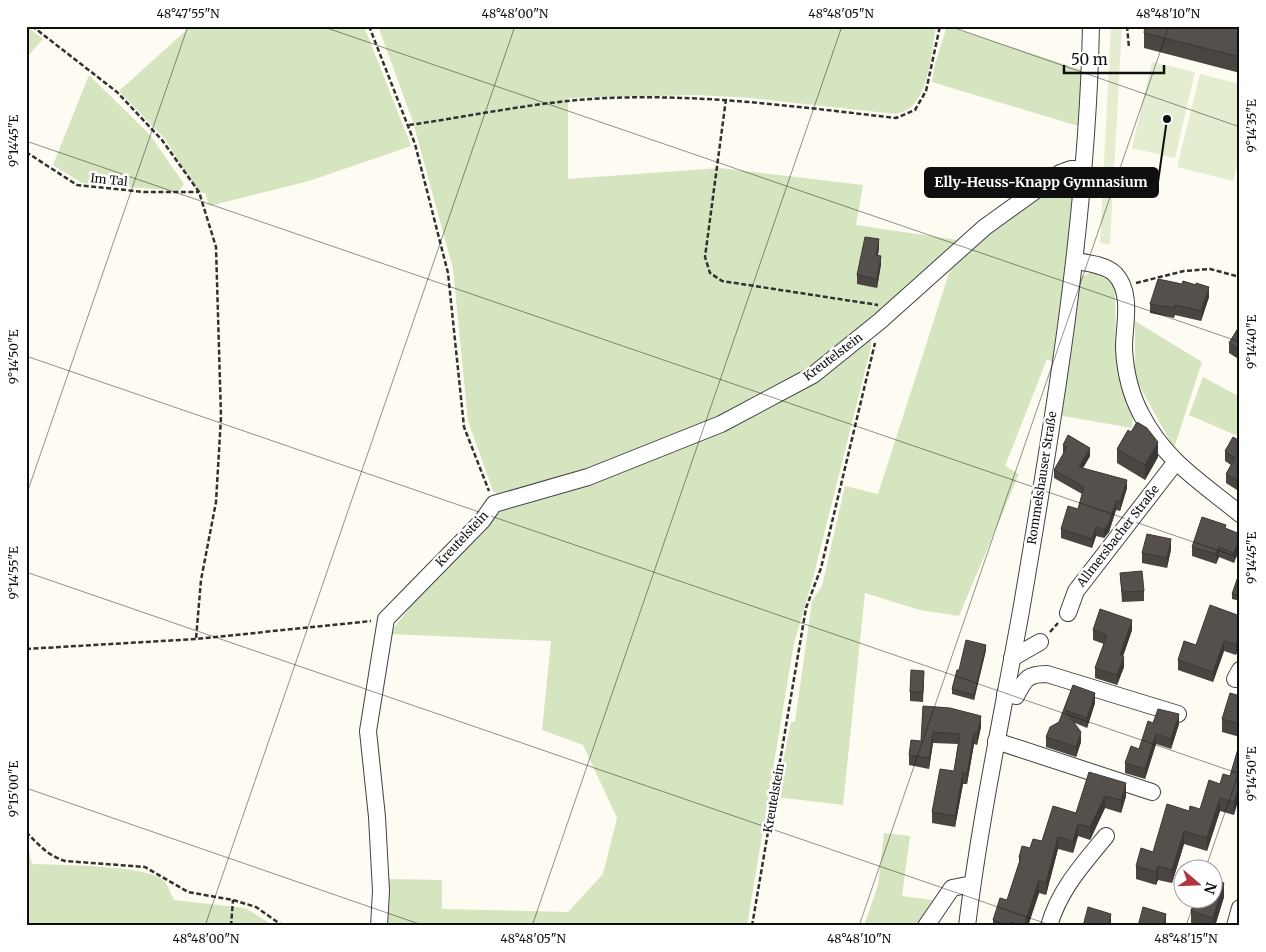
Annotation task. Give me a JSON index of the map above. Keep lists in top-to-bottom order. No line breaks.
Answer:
{"streets":{"street":["Kreutelstein","Rommelshauser Straße","Allmersbacher Straße"],"path":["Im Tal"]},"crossings":[["Kreutelstein","Rommelshauser Straße"]],"places":["Elly-Heuss-Knapp Gymnasium"],"scale_bar":"50 m","north":"right","coordinates":["48°47'55\"N","48°48'00\"N","48°48'05\"N","48°48'10\"N","9°14'35\"E","9°14'45\"E","9°14'40\"E","9°14'50\"E","9°14'55\"E","9°15'00\"E","48°48'15\"N"]}
